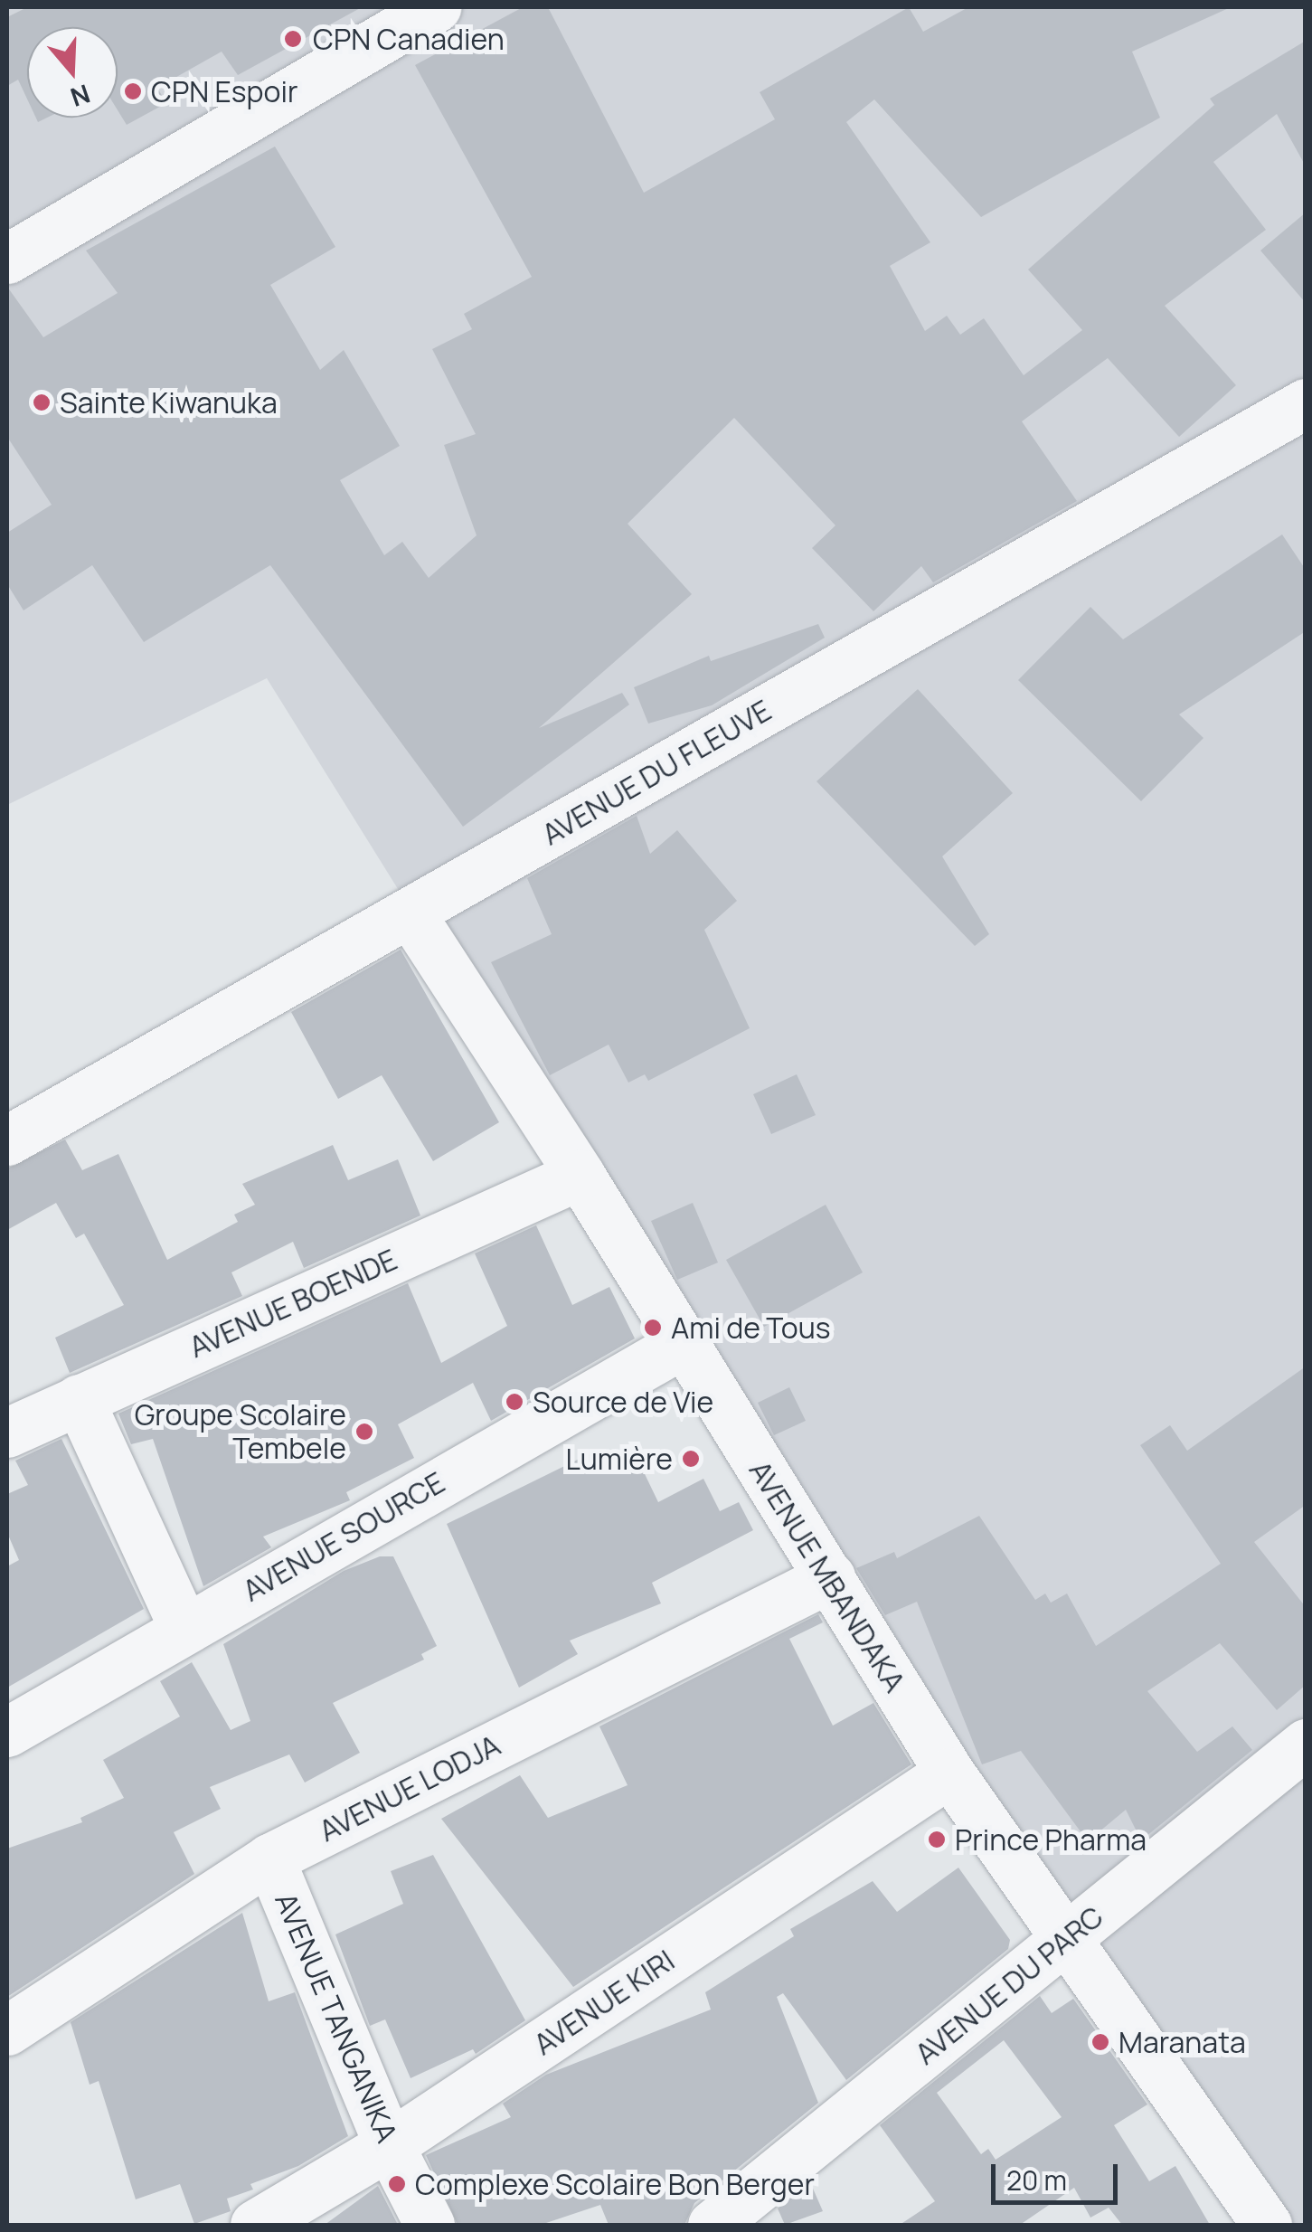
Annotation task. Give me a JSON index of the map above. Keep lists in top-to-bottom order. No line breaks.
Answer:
{"streets":{"street":["AVENUE DU FLEUVE","AVENUE BOENDE","AVENUE SOURCE","AVENUE MBANDAKA","AVENUE LODJA","AVENUE DU PARC","AVENUE KIRI","AVENUE TANGANIKA"]},"crossings":[["AVENUE DU FLEUVE","AVENUE MBANDAKA"],["AVENUE BOENDE","AVENUE MBANDAKA"],["AVENUE SOURCE","AVENUE MBANDAKA"],["AVENUE MBANDAKA","AVENUE LODJA"],["AVENUE MBANDAKA","AVENUE DU PARC"],["AVENUE MBANDAKA","AVENUE KIRI"],["AVENUE LODJA","AVENUE TANGANIKA"],["AVENUE KIRI","AVENUE TANGANIKA"]],"places":["CPN Canadien","CPN Espoir","Sainte Kiwanuka","Ami de Tous","Source de Vie","Groupe Scolaire Tembele","Lumière","Prince Pharma","Maranata","Complexe Scolaire Bon Berger"],"scale_bar":"20 m","north":"bottom"}
